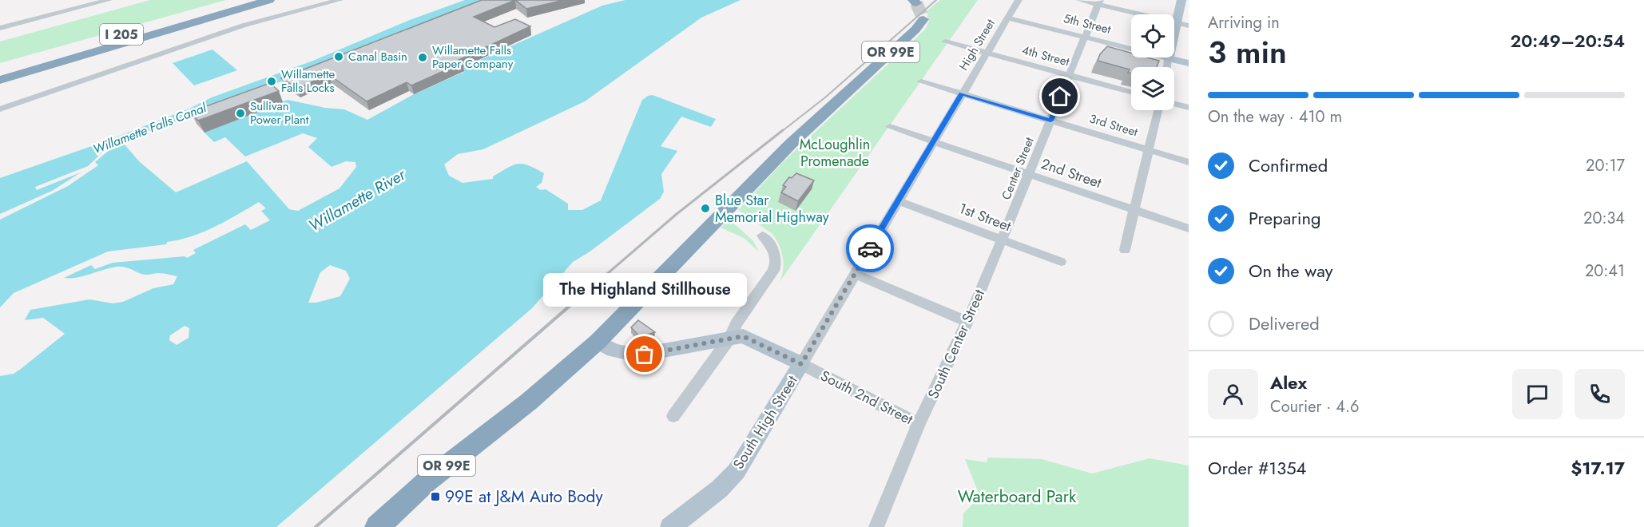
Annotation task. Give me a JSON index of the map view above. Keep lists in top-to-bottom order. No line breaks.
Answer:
{"streets":{"highway":["I 205","OR 99E"],"main road":["5th Street","South 2nd Street","South High Street"],"street":["High Street","4th Street","3rd Street","Center Street","2nd Street","1st Street","South Center Street"]},"crossings":[["5th Street","High Street"],["5th Street","Center Street"],["High Street","4th Street"],["High Street","3rd Street"],["High Street","2nd Street"],["High Street","1st Street"],["High Street","South High Street"],["OR 99E","South 2nd Street"],["4th Street","Center Street"],["3rd Street","Center Street"],["Center Street","2nd Street"],["Center Street","1st Street"],["Center Street","South Center Street"],["1st Street","South Center Street"],["1st Street","South High Street"],["South Center Street","South 2nd Street"],["South 2nd Street","South High Street"]],"water":["Willamette Falls Canal","Willamette River"],"parks":["McLoughlin Promenade","Waterboard Park"],"places":{"other":["Canal Basin","Willamette Falls Paper Company","Willamette Falls Locks","Sullivan Power Plant","Blue Star Memorial Highway","The Highland Stillhouse"],"transit":["99E at J&M Auto Body"]},"page":{"heading":["3 min","Arriving in","20:49–20:54"],"panel":["Alex","Courier · 4.6","Order #1354","$17.17"],"bar":"On the way · 410 m","list":[["Confirmed","20:17"],["Preparing","20:34"],["On the way","20:41"],"Delivered"],"bubble":"The Highland Stillhouse"}}
